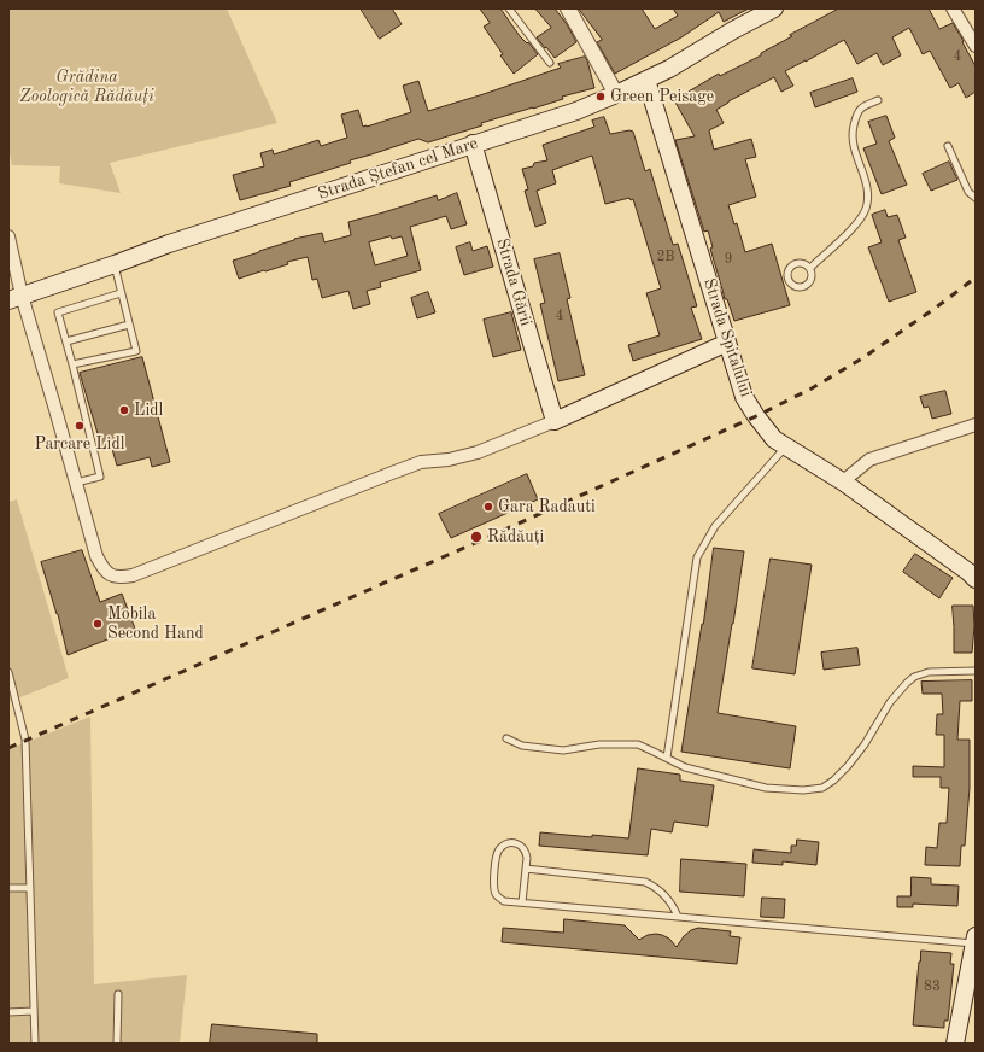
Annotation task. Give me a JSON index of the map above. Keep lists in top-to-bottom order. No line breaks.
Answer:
{"streets":{"main road":["Strada Ștefan cel Mare","Strada Gării","Strada Spitalului"]},"crossings":[["Strada Ștefan cel Mare","Strada Gării"],["Strada Ștefan cel Mare","Strada Spitalului"]],"parks":["Grădina Zoologică Rădăuți"],"places":["Green Peisage","Lidl","Parcare Lidl","Gara Radauti","Rădăuți","Mobila Second Hand"],"house_numbers":["4","2B","9","4","83"]}
